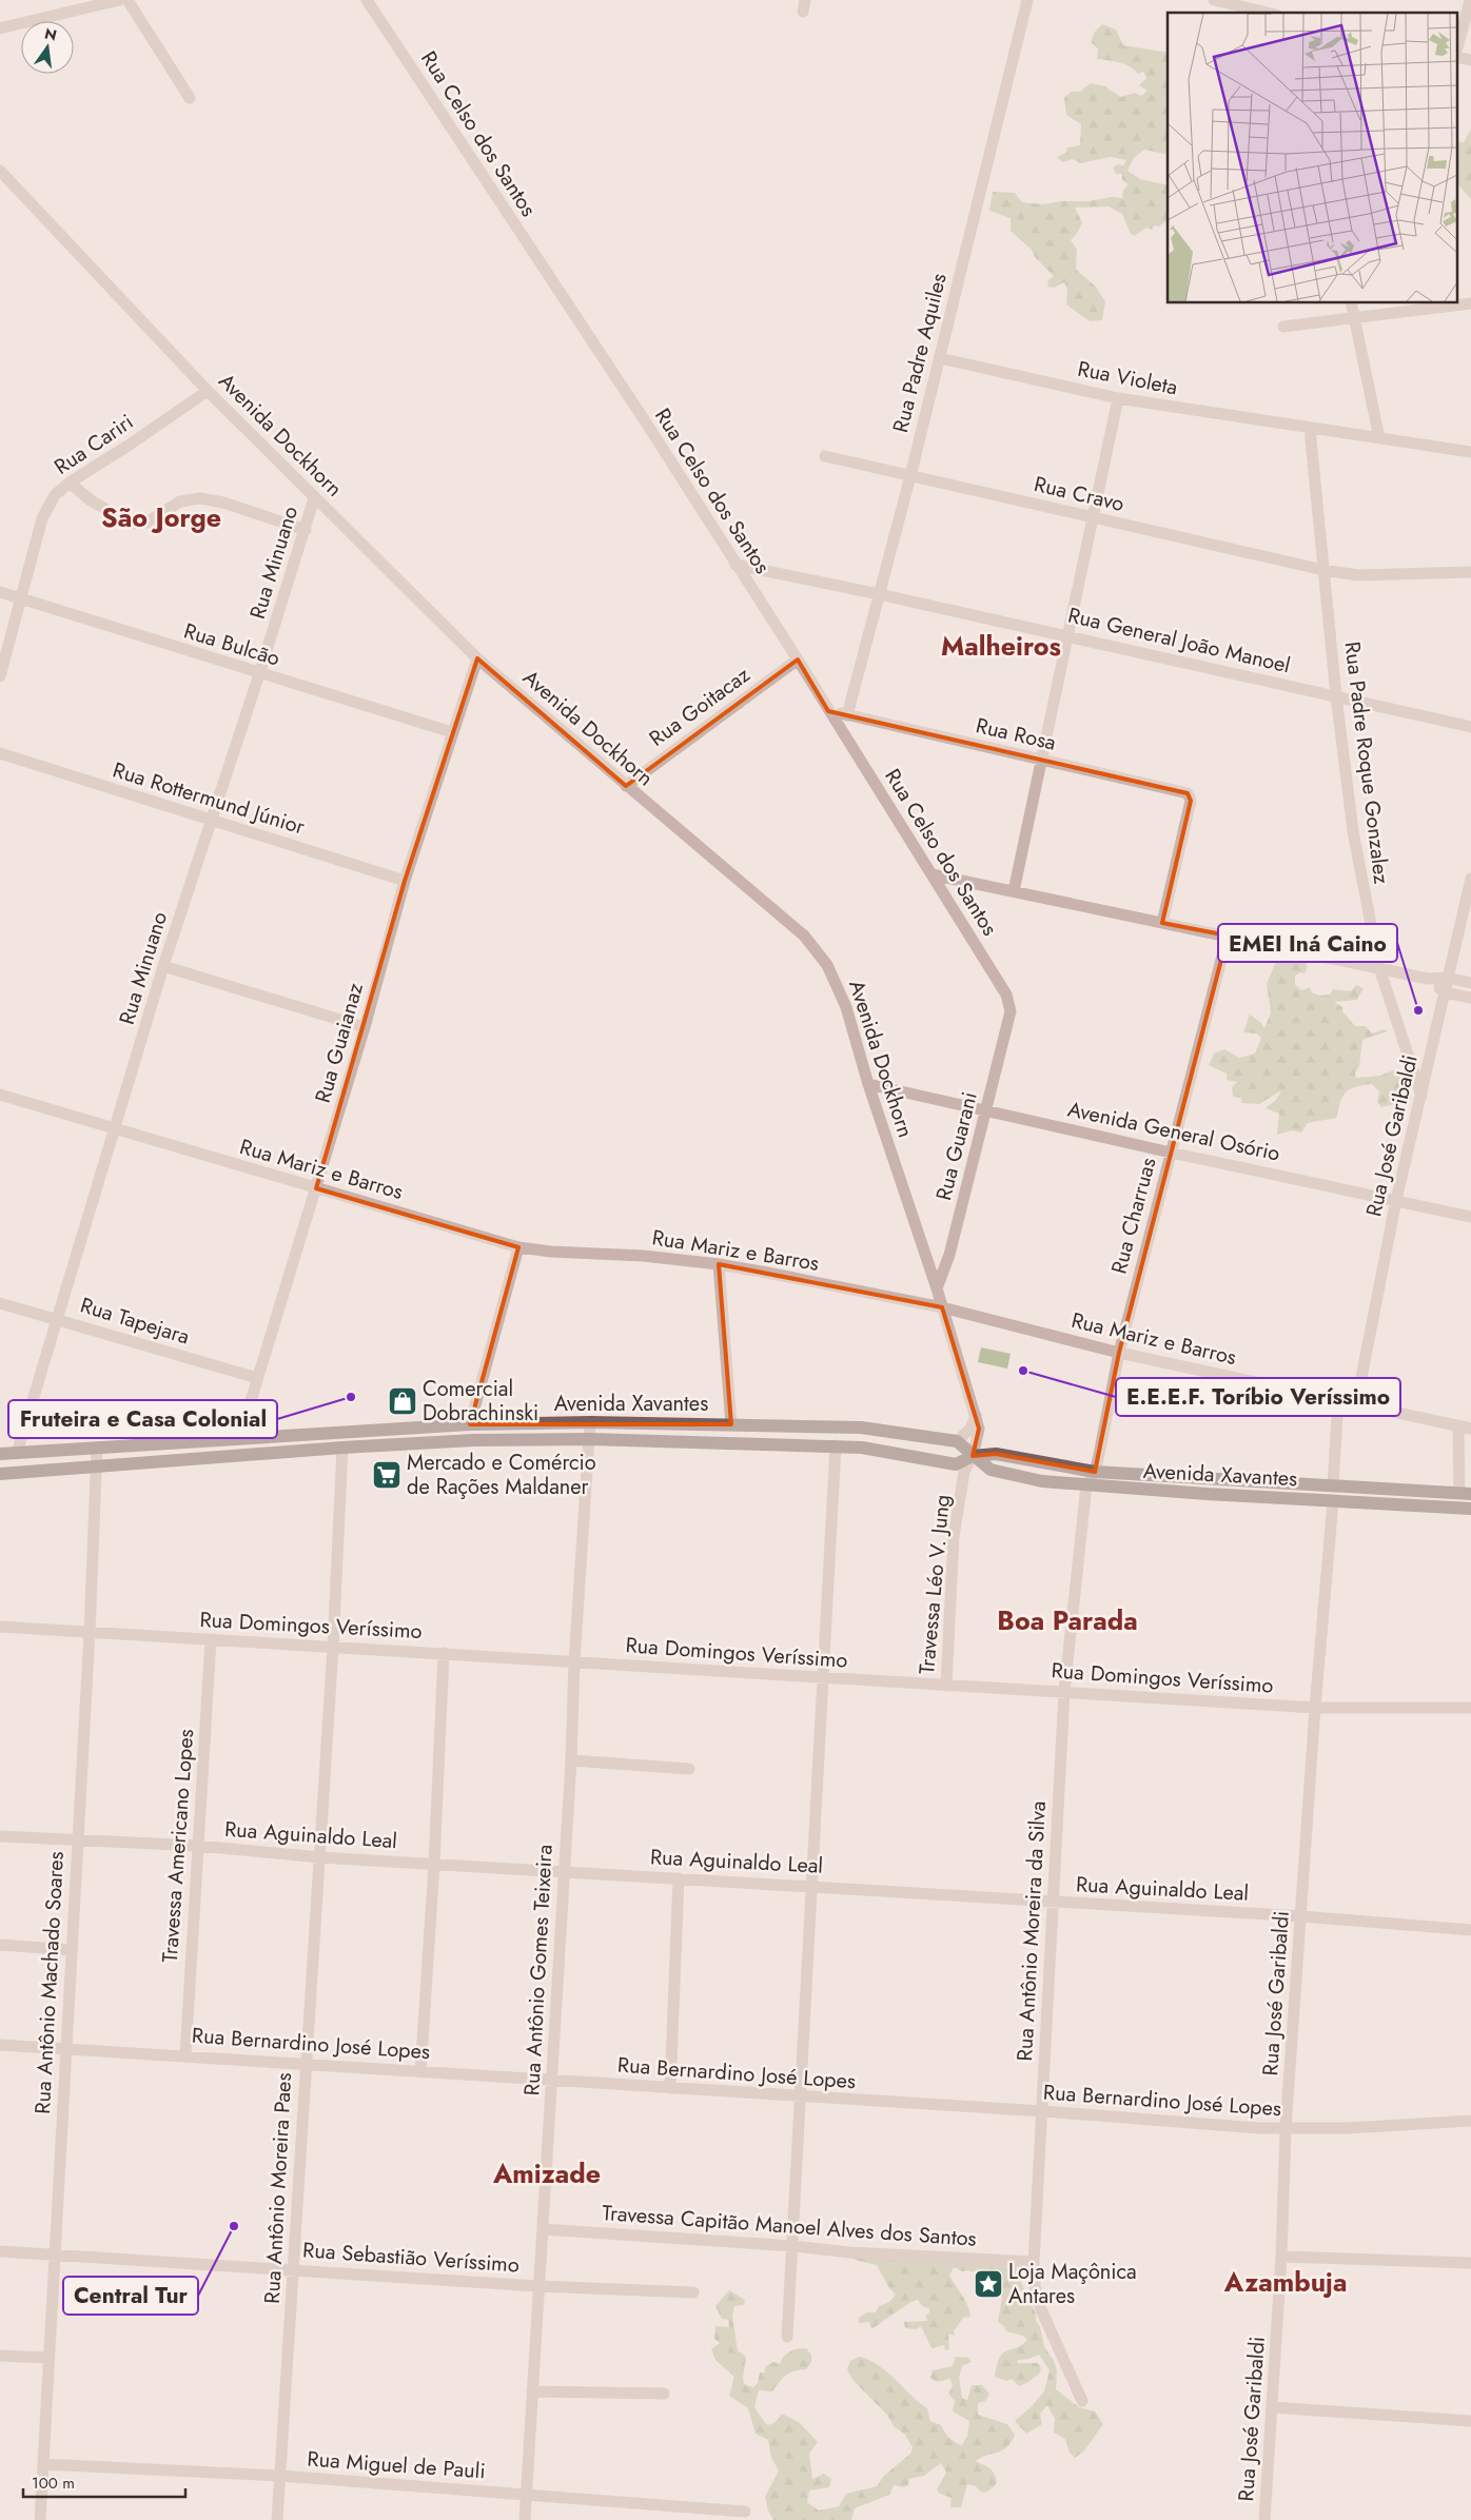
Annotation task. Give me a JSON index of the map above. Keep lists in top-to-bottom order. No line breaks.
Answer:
{"streets":{"main road":["Avenida Xavantes"],"street":["Rua Celso dos Santos","Rua Padre Aquiles","Rua Violeta","Avenida Dockhorn","Rua Cariri","Rua Cravo","Rua Minuano","Rua General João Manoel","Rua Bulcão","Rua Goitacaz","Rua Rosa","Rua Padre Roque Gonzalez","Rua Rottermund Júnior","Rua Guaianaz","Avenida General Osório","Rua José Garibaldi","Rua Guarani","Rua Mariz e Barros","Rua Charruas","Rua Tapejara","Travessa Léo V. Jung","Rua Domingos Veríssimo","Rua Aguinaldo Leal","Travessa Americano Lopes","Rua Antônio Moreira da Silva","Rua Antônio Gomes Teixeira","Rua Antônio Machado Soares","Rua Bernardino José Lopes","Rua Antônio Moreira Paes","Travessa Capitão Manoel Alves dos Santos","Rua Sebastião Veríssimo","Rua Miguel de Pauli"]},"crossings":[["Rua Celso dos Santos","Rua General João Manoel"],["Rua Celso dos Santos","Rua Goitacaz"],["Rua Celso dos Santos","Rua Rosa"],["Rua Celso dos Santos","Rua Guarani"],["Rua Padre Aquiles","Rua Violeta"],["Rua Padre Aquiles","Rua Cravo"],["Rua Padre Aquiles","Rua General João Manoel"],["Rua Padre Aquiles","Rua Rosa"],["Rua Violeta","Rua Padre Roque Gonzalez"],["Avenida Dockhorn","Rua Cariri"],["Avenida Dockhorn","Rua Minuano"],["Avenida Dockhorn","Rua Goitacaz"],["Avenida Dockhorn","Rua Guaianaz"],["Avenida Dockhorn","Avenida General Osório"],["Avenida Dockhorn","Rua Guarani"],["Avenida Dockhorn","Rua Mariz e Barros"],["Avenida Dockhorn","Avenida Xavantes"],["Avenida Dockhorn","Travessa Léo V. Jung"],["Rua Cariri","Rua Bulcão"],["Rua Cravo","Rua Padre Roque Gonzalez"],["Rua Minuano","Rua Bulcão"],["Rua Minuano","Rua Rottermund Júnior"],["Rua Minuano","Rua Mariz e Barros"],["Rua Minuano","Rua Tapejara"],["Rua Minuano","Avenida Xavantes"],["Rua General João Manoel","Rua Padre Roque Gonzalez"],["Rua Bulcão","Rua Guaianaz"],["Rua Padre Roque Gonzalez","Rua José Garibaldi"],["Rua Rottermund Júnior","Rua Guaianaz"],["Rua Guaianaz","Rua Mariz e Barros"],["Rua Guaianaz","Rua Tapejara"],["Rua Guaianaz","Avenida Xavantes"],["Avenida General Osório","Rua José Garibaldi"],["Avenida General Osório","Rua Guarani"],["Avenida General Osório","Rua Charruas"],["Rua José Garibaldi","Rua Mariz e Barros"],["Rua José Garibaldi","Avenida Xavantes"],["Rua José Garibaldi","Rua Domingos Veríssimo"],["Rua José Garibaldi","Rua Aguinaldo Leal"],["Rua José Garibaldi","Rua Bernardino José Lopes"],["Rua Mariz e Barros","Rua Charruas"],["Rua Charruas","Avenida Xavantes"],["Rua Charruas","Rua Antônio Moreira da Silva"],["Avenida Xavantes","Travessa Léo V. Jung"],["Avenida Xavantes","Rua Antônio Moreira da Silva"],["Avenida Xavantes","Rua Antônio Gomes Teixeira"],["Avenida Xavantes","Rua Antônio Machado Soares"],["Avenida Xavantes","Rua Antônio Moreira Paes"],["Travessa Léo V. Jung","Rua Domingos Veríssimo"],["Rua Domingos Veríssimo","Travessa Americano Lopes"],["Rua Domingos Veríssimo","Rua Antônio Moreira da Silva"],["Rua Domingos Veríssimo","Rua Antônio Gomes Teixeira"],["Rua Domingos Veríssimo","Rua Antônio Machado Soares"],["Rua Domingos Veríssimo","Rua Antônio Moreira Paes"],["Rua Aguinaldo Leal","Travessa Americano Lopes"],["Rua Aguinaldo Leal","Rua Antônio Moreira da Silva"],["Rua Aguinaldo Leal","Rua Antônio Gomes Teixeira"],["Rua Aguinaldo Leal","Rua Antônio Machado Soares"],["Rua Aguinaldo Leal","Rua Antônio Moreira Paes"],["Travessa Americano Lopes","Rua Bernardino José Lopes"],["Rua Antônio Moreira da Silva","Rua Bernardino José Lopes"],["Rua Antônio Moreira da Silva","Travessa Capitão Manoel Alves dos Santos"],["Rua Antônio Gomes Teixeira","Rua Bernardino José Lopes"],["Rua Antônio Gomes Teixeira","Travessa Capitão Manoel Alves dos Santos"],["Rua Antônio Gomes Teixeira","Rua Sebastião Veríssimo"],["Rua Antônio Gomes Teixeira","Rua Miguel de Pauli"],["Rua Antônio Machado Soares","Rua Bernardino José Lopes"],["Rua Antônio Machado Soares","Rua Sebastião Veríssimo"],["Rua Antônio Machado Soares","Rua Miguel de Pauli"],["Rua Bernardino José Lopes","Rua Antônio Moreira Paes"],["Rua Antônio Moreira Paes","Rua Sebastião Veríssimo"],["Rua Antônio Moreira Paes","Rua Miguel de Pauli"]],"districts":["São Jorge","Malheiros","Boa Parada","Amizade","Azambuja"],"places":{"other":["EMEI Iná Caino","E.E.E.F. Toríbio Veríssimo","Fruteira e Casa Colonial","Central Tur"],"shop":["Comercial Dobrachinski"],"supermarket":["Mercado e Comércio de Rações Maldaner"],"place":["Loja Maçônica Antares"]},"scale_bar":"100 m","north":"top"}
